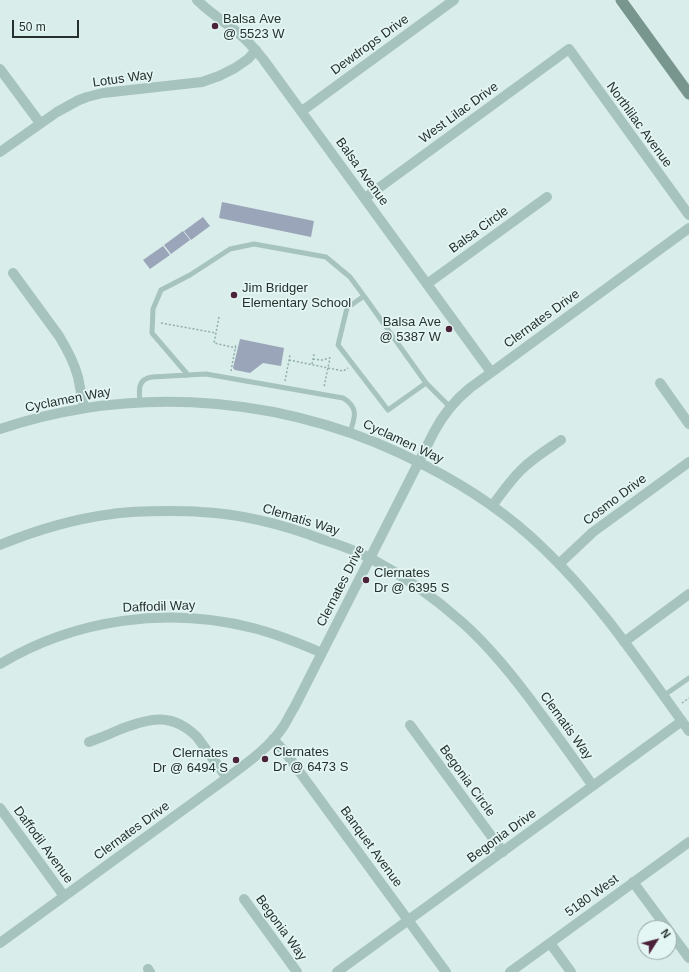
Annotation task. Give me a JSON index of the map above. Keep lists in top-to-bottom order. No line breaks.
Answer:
{"streets":{"street":["Dewdrops Drive","Lotus Way","West Lilac Drive","Northlilac Avenue","Balsa Avenue","Balsa Circle","Clernates Drive","Cyclamen Way","Cosmo Drive","Clematis Way","Daffodil Way","Begonia Circle","Begonia Drive","Daffodil Avenue","Banquet Avenue","5180 West","Begonia Way"]},"crossings":[["Dewdrops Drive","Balsa Avenue"],["Lotus Way","Balsa Avenue"],["West Lilac Drive","Northlilac Avenue"],["West Lilac Drive","Balsa Avenue"],["Balsa Avenue","Balsa Circle"],["Balsa Avenue","Clernates Drive"],["Clernates Drive","Cyclamen Way"],["Clernates Drive","Clematis Way"],["Clernates Drive","Daffodil Way"],["Clernates Drive","Daffodil Avenue"],["Clernates Drive","Banquet Avenue"],["Cyclamen Way","Cosmo Drive"],["Cyclamen Way","Begonia Drive"],["Clematis Way","Begonia Drive"],["Begonia Circle","Begonia Drive"],["Begonia Drive","Banquet Avenue"]],"places":["Balsa Ave @ 5523 W","Jim Bridger Elementary School","Balsa Ave @ 5387 W","Clernates Dr @ 6395 S","Clernates Dr @ 6473 S","Clernates Dr @ 6494 S"],"scale_bar":"50 m","north":"top right"}
